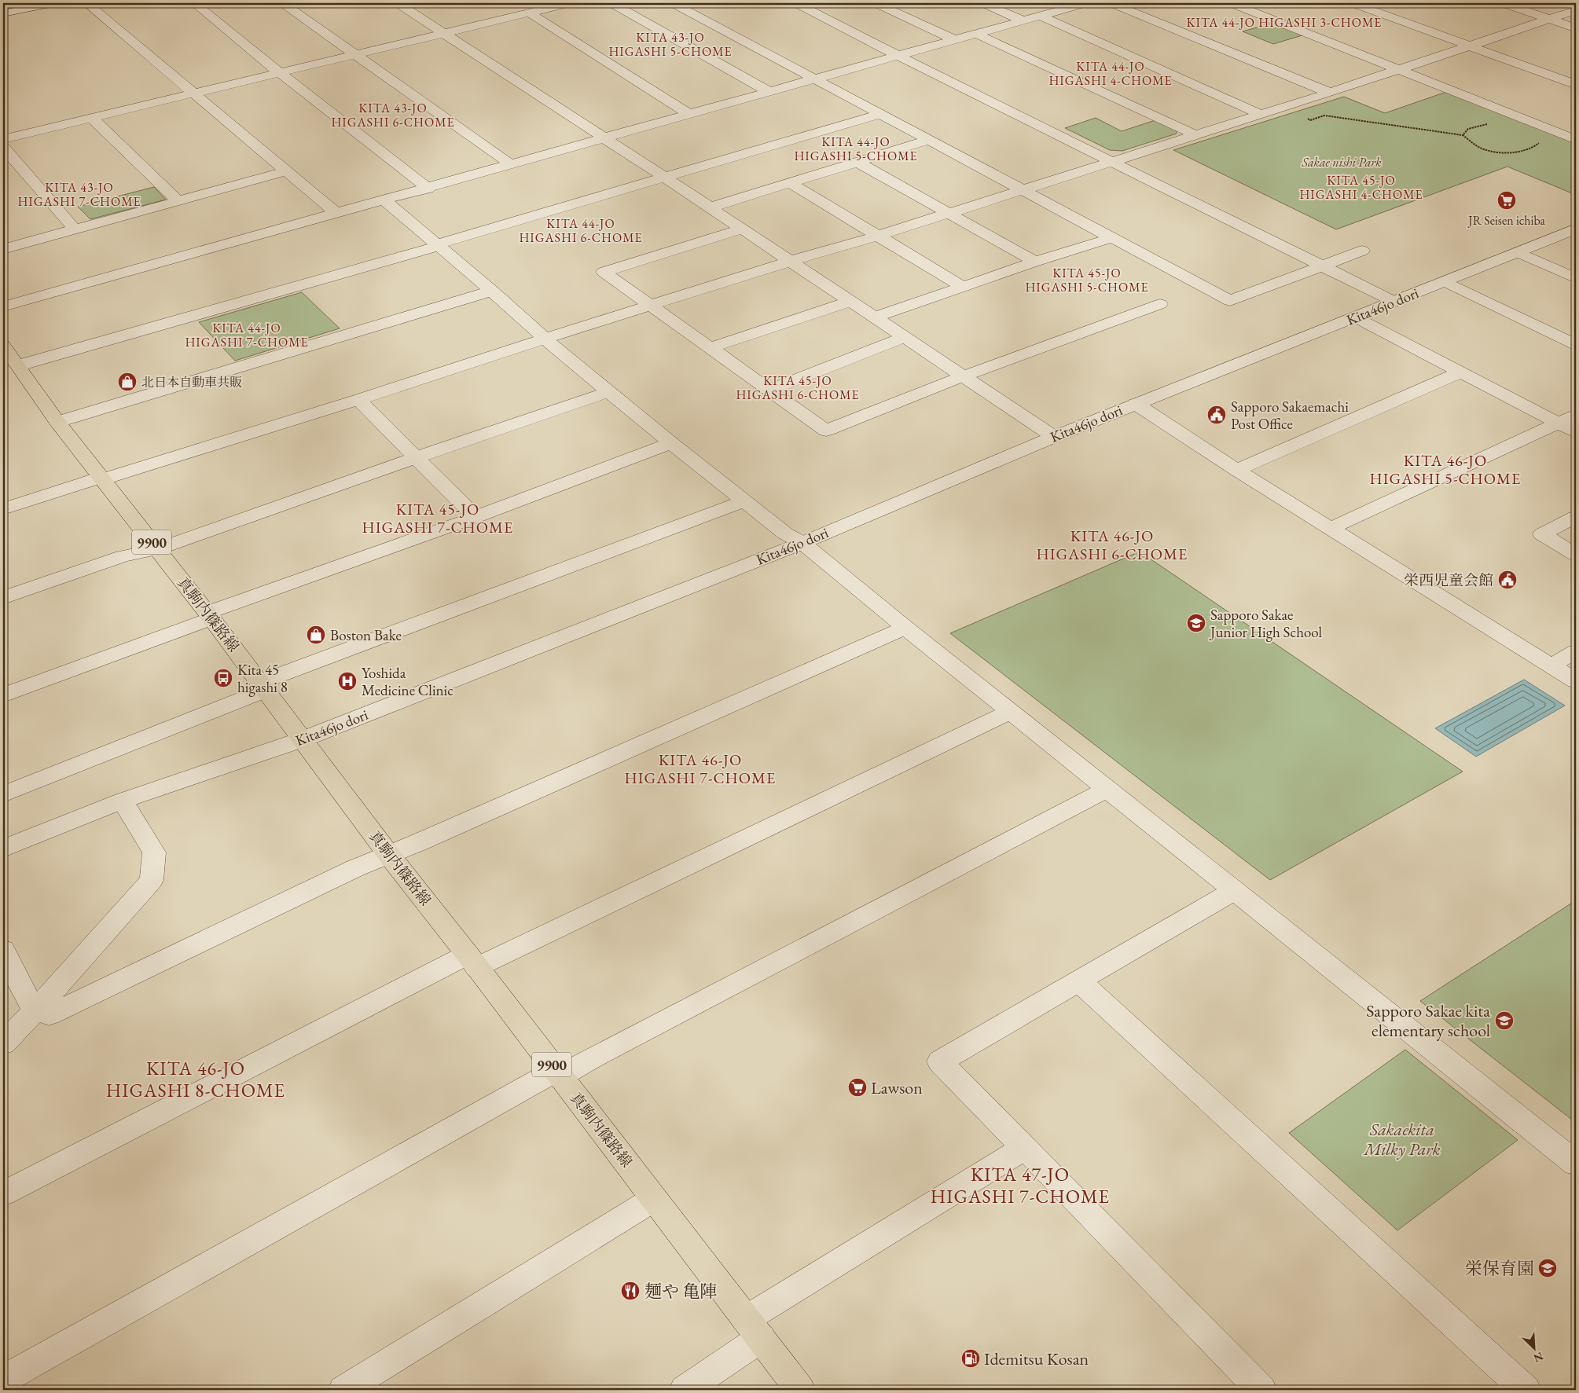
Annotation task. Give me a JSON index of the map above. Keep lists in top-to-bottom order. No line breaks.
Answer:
{"streets":{"main road":["9900","真駒内篠路線"],"street":["Kita46jo dori"]},"crossings":[["Kita46jo dori","真駒内篠路線"]],"districts":["KITA 44-JO HIGASHI 3-CHOME","KITA 43-JO HIGASHI 5-CHOME","KITA 44-JO HIGASHI 4-CHOME","KITA 43-JO HIGASHI 6-CHOME","KITA 44-JO HIGASHI 5-CHOME","KITA 45-JO HIGASHI 4-CHOME","KITA 43-JO HIGASHI 7-CHOME","KITA 44-JO HIGASHI 6-CHOME","KITA 45-JO HIGASHI 5-CHOME","KITA 44-JO HIGASHI 7-CHOME","KITA 45-JO HIGASHI 6-CHOME","KITA 46-JO HIGASHI 5-CHOME","KITA 45-JO HIGASHI 7-CHOME","KITA 46-JO HIGASHI 6-CHOME","KITA 46-JO HIGASHI 7-CHOME","KITA 46-JO HIGASHI 8-CHOME","KITA 47-JO HIGASHI 7-CHOME"],"parks":["Sakae nishi Park","Sakaekita Milky Park"],"places":{"supermarket":["JR Seisen ichiba","Lawson"],"shop":["北日本自動車共販","Boston Bake"],"public building":["Sapporo Sakaemachi Post Office","栄西児童会館"],"school or university":["Sapporo Sakae Junior High School","Sapporo Sakae kita elementary school","栄保育園"],"bus stop":["Kita 45 higashi 8"],"hospital":["Yoshida Medicine Clinic"],"restaurant":["麺や 亀陣"],"fuel station":["Idemitsu Kosan"]},"north":"bottom right"}
